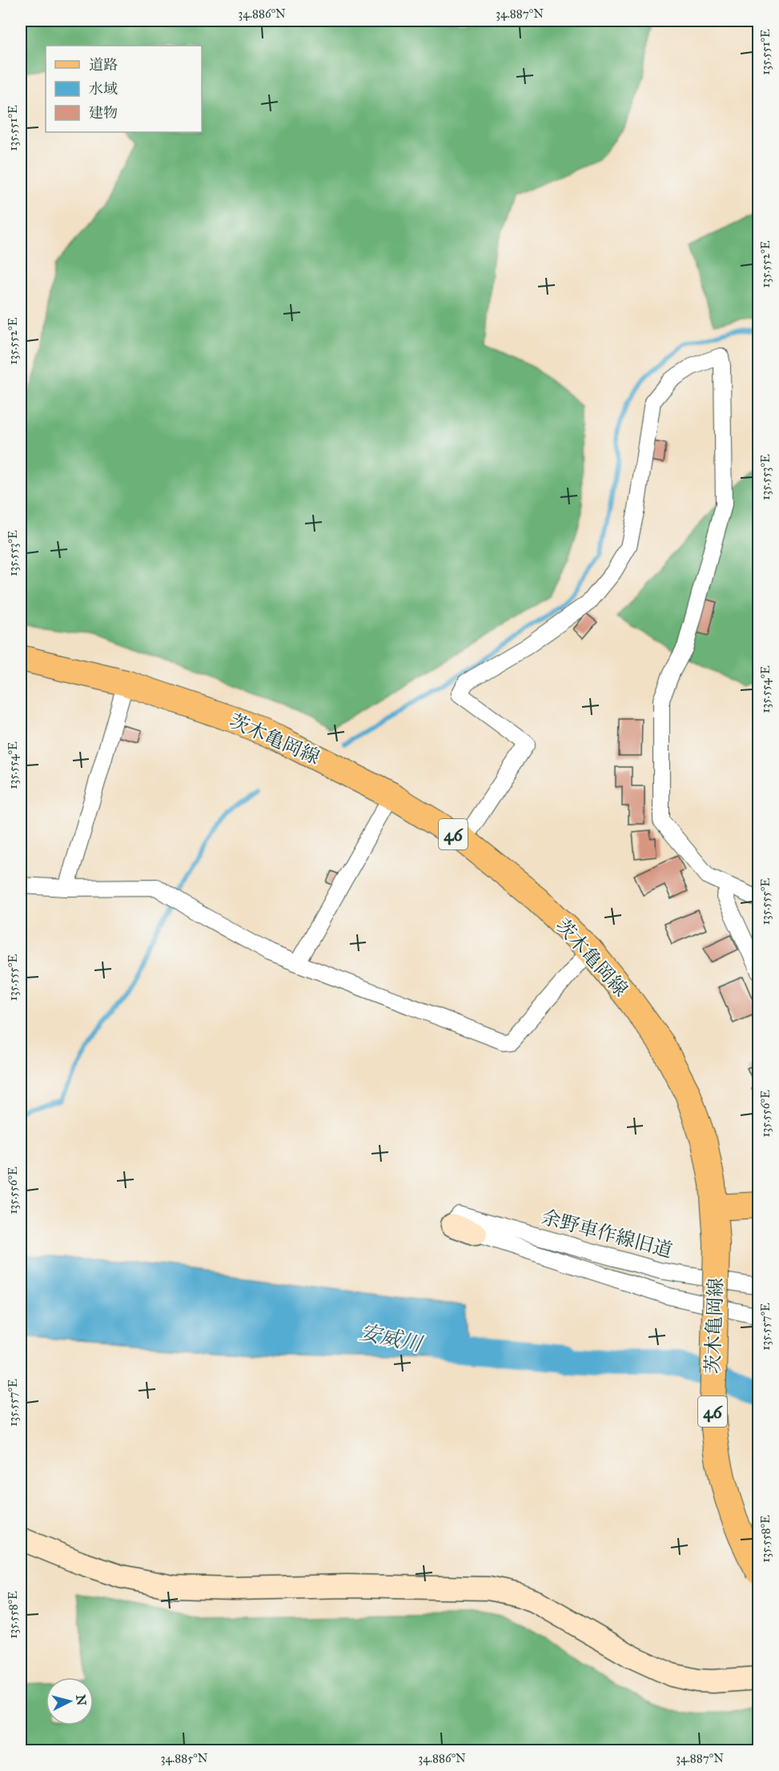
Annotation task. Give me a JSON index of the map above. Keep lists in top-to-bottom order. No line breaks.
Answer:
{"streets":{"main road":["茨木亀岡線","46"],"street":["余野車作線旧道"]},"water":["安威川"],"legend":["道路","水域","建物"],"north":"right","coordinates":["34.886°N","34.887°N","135.551°E","135.552°E","135.553°E","135.554°E","135.555°E","135.556°E","135.557°E","135.558°E","34.885°N"]}
